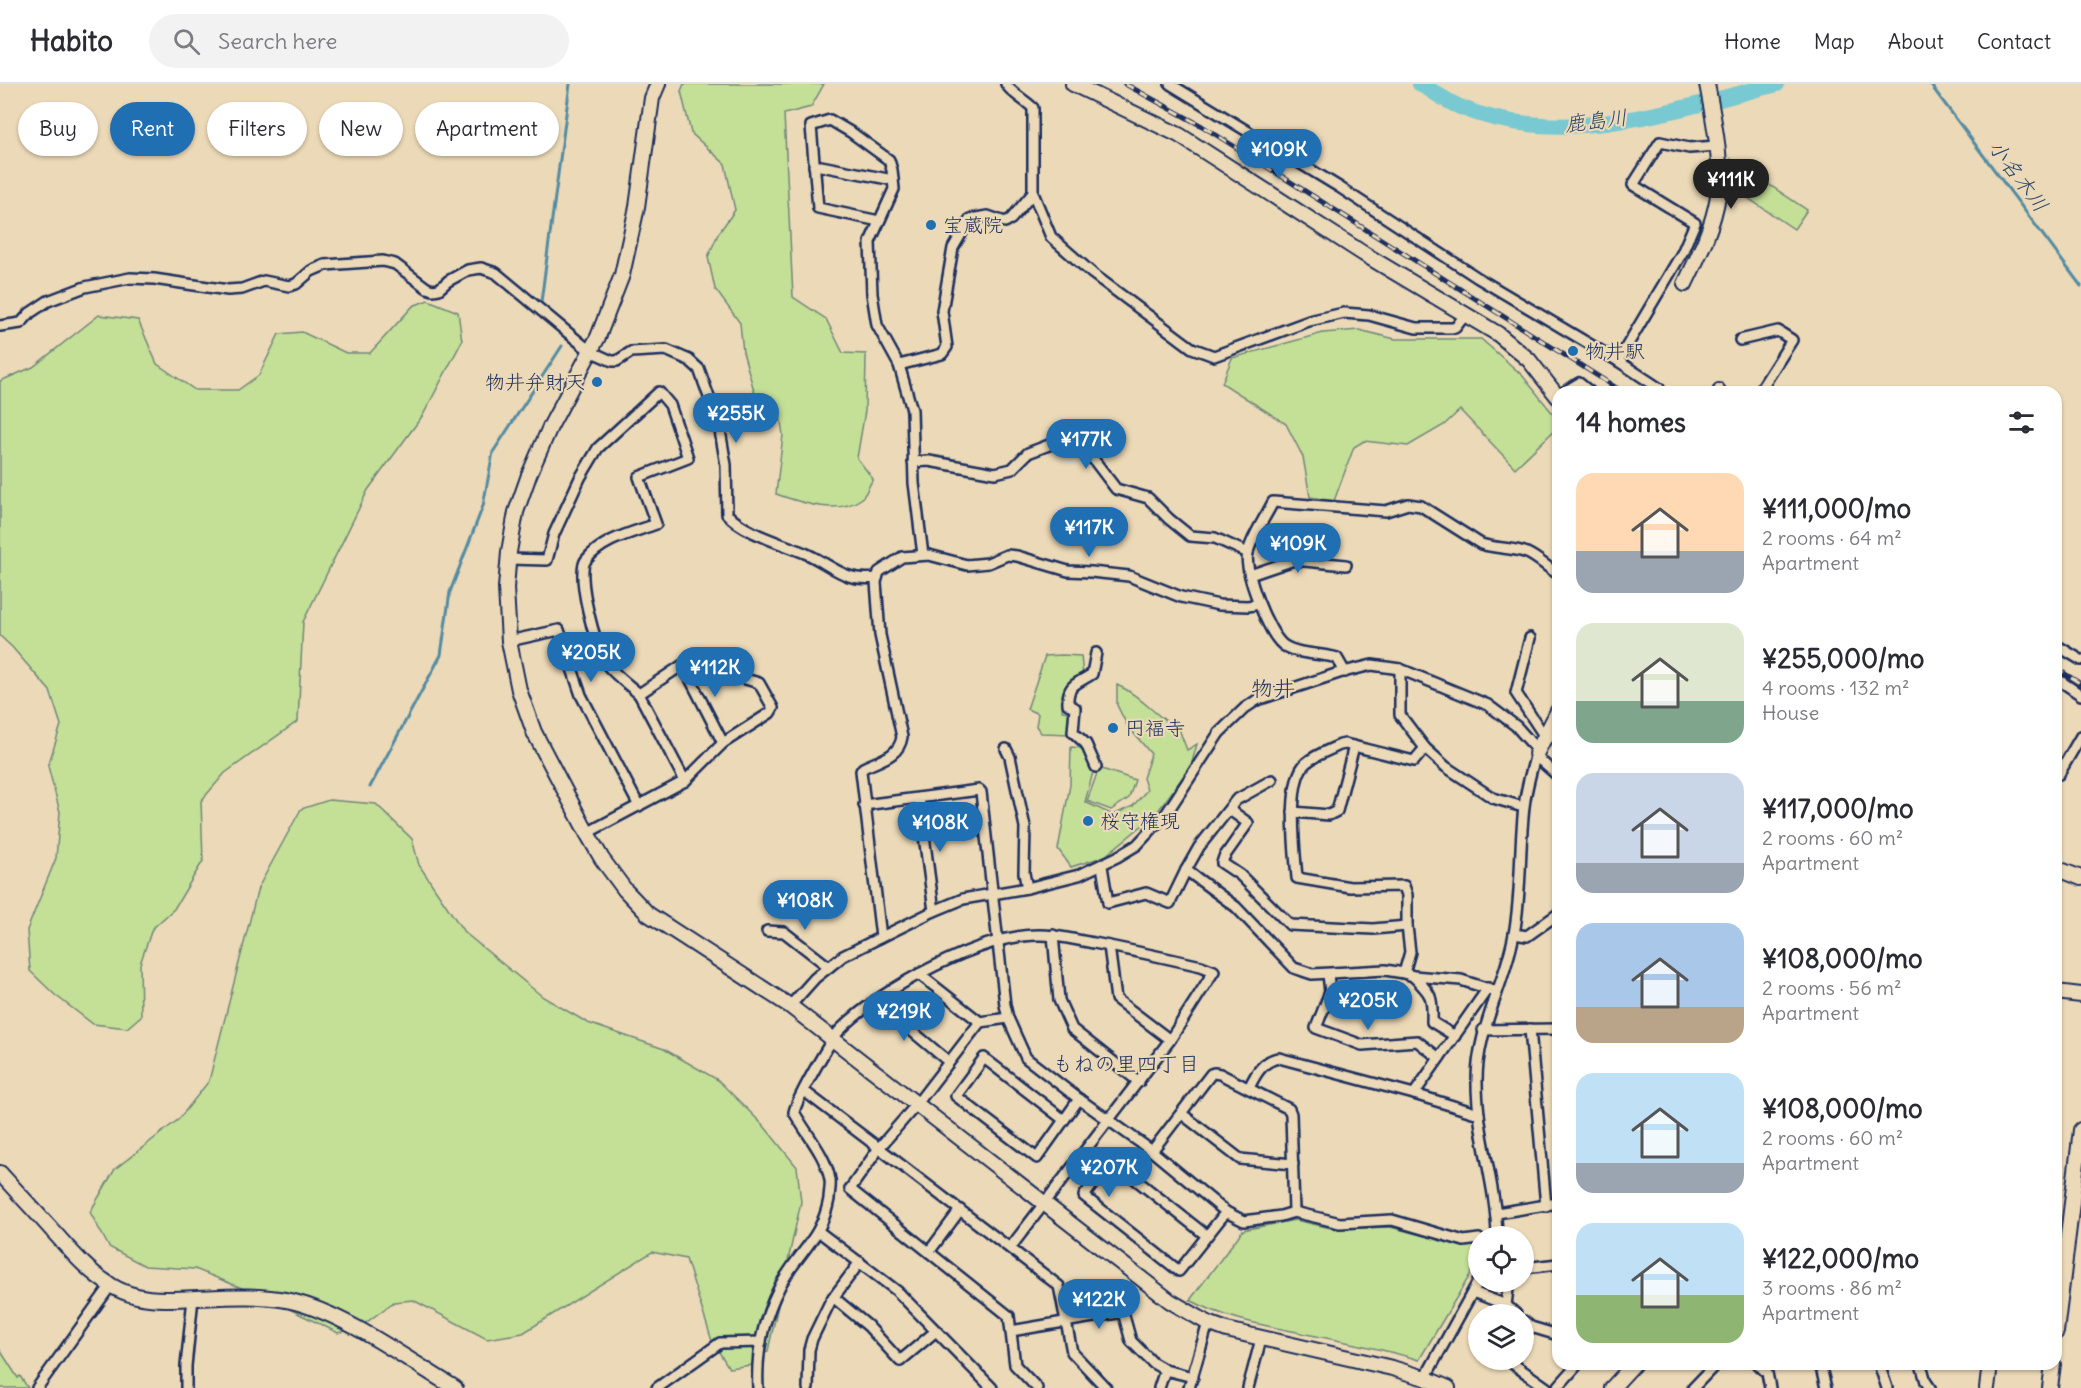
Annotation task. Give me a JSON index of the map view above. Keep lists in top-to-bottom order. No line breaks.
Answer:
{"districts":["物井","もねの里四丁目"],"water":["鹿島川","小名木川"],"places":["宝蔵院","物井駅","物井弁財天","円福寺","桜守権現"],"page":{"header":"Habito","search":"Search here","nav":["Home","Map","About","Contact"],"chip":["Buy","Rent","Filters","New","Apartment"],"price":["¥109K","¥111K","¥255K","¥177K","¥117K","¥109K","¥205K","¥112K","¥108K","¥108K","¥205K","¥219K","¥207K","¥122K"],"heading":"14 homes","list":[{"name":"¥111,000/mo","note":"2 rooms · 64 m² · Apartment"},{"name":"¥255,000/mo","note":"4 rooms · 132 m² · House"},{"name":"¥117,000/mo","note":"2 rooms · 60 m² · Apartment"},{"name":"¥108,000/mo","note":"2 rooms · 56 m² · Apartment"},{"name":"¥108,000/mo","note":"2 rooms · 60 m² · Apartment"},{"name":"¥122,000/mo","note":"3 rooms · 86 m² · Apartment"}]}}
